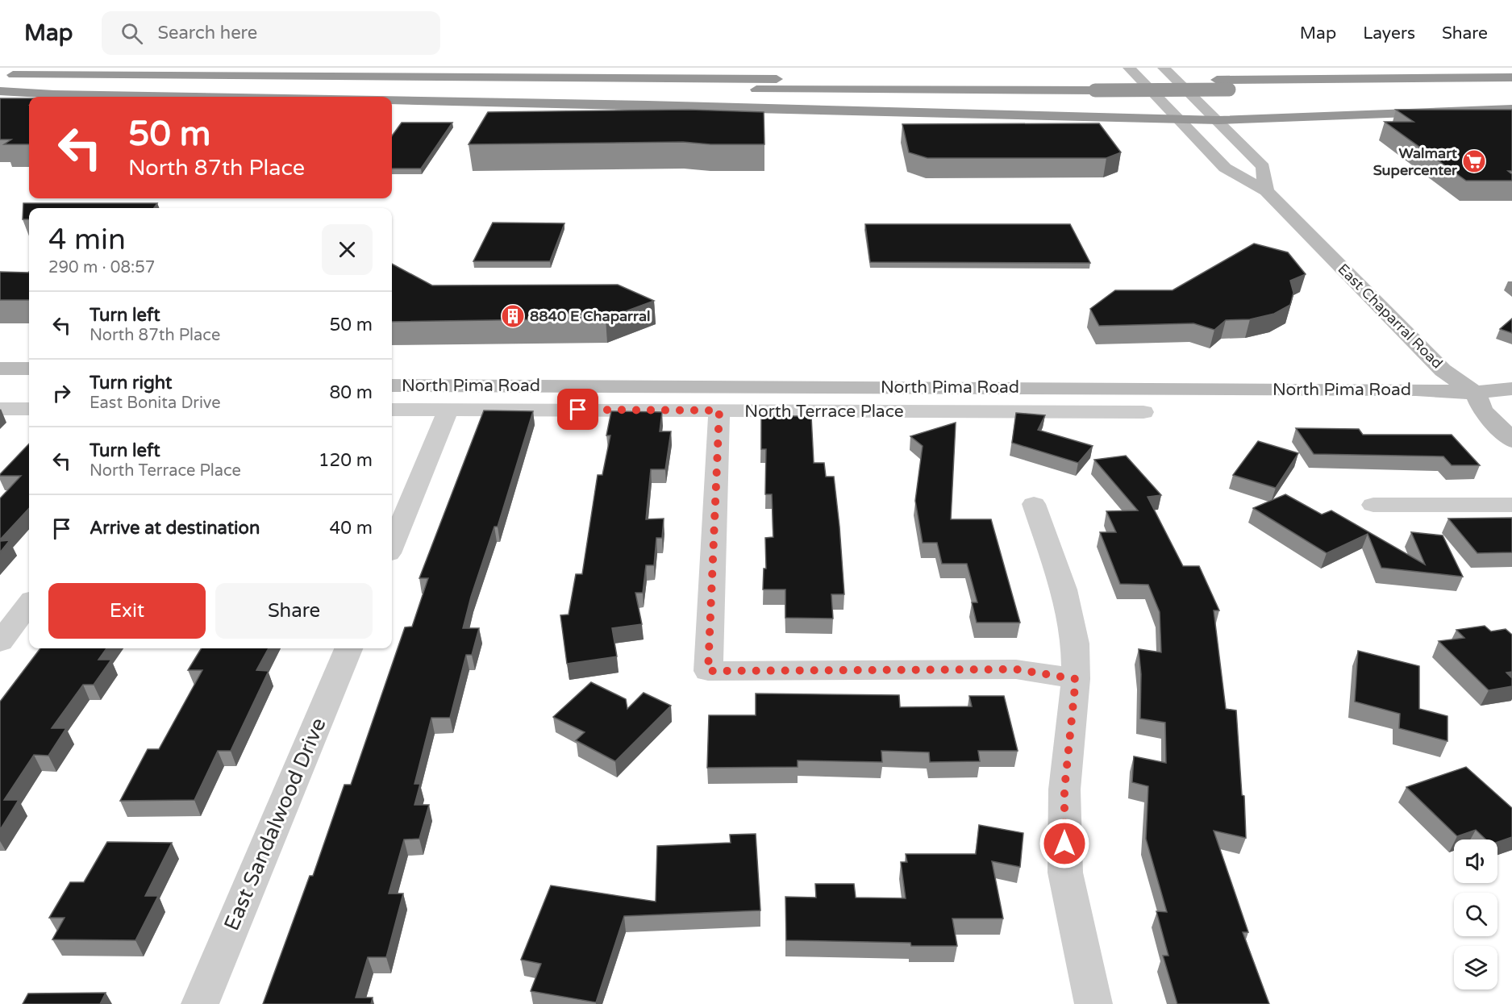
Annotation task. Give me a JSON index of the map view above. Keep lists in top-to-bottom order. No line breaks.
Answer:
{"streets":{"main road":["East Chaparral Road","North Pima Road"],"street":["North Terrace Place","East Sandalwood Drive"]},"crossings":[["East Chaparral Road","North Pima Road"]],"places":{"supermarket":["Walmart Supercenter"],"building":["8840 E Chaparral"]},"page":{"header":"Map","search":"Search here","nav":["Map","Layers","Share"],"turn":["50 m","North 87th Place"],"heading":["4 min","290 m · 08:57"],"list":[{"name":"Turn left","note":"North 87th Place","value":"50 m"},{"name":"Turn right","note":"East Bonita Drive","value":"80 m"},{"name":"Turn left","note":"North Terrace Place","value":"120 m"},{"name":"Arrive at destination","value":"40 m"}],"buttons":["Exit","Share"]}}
